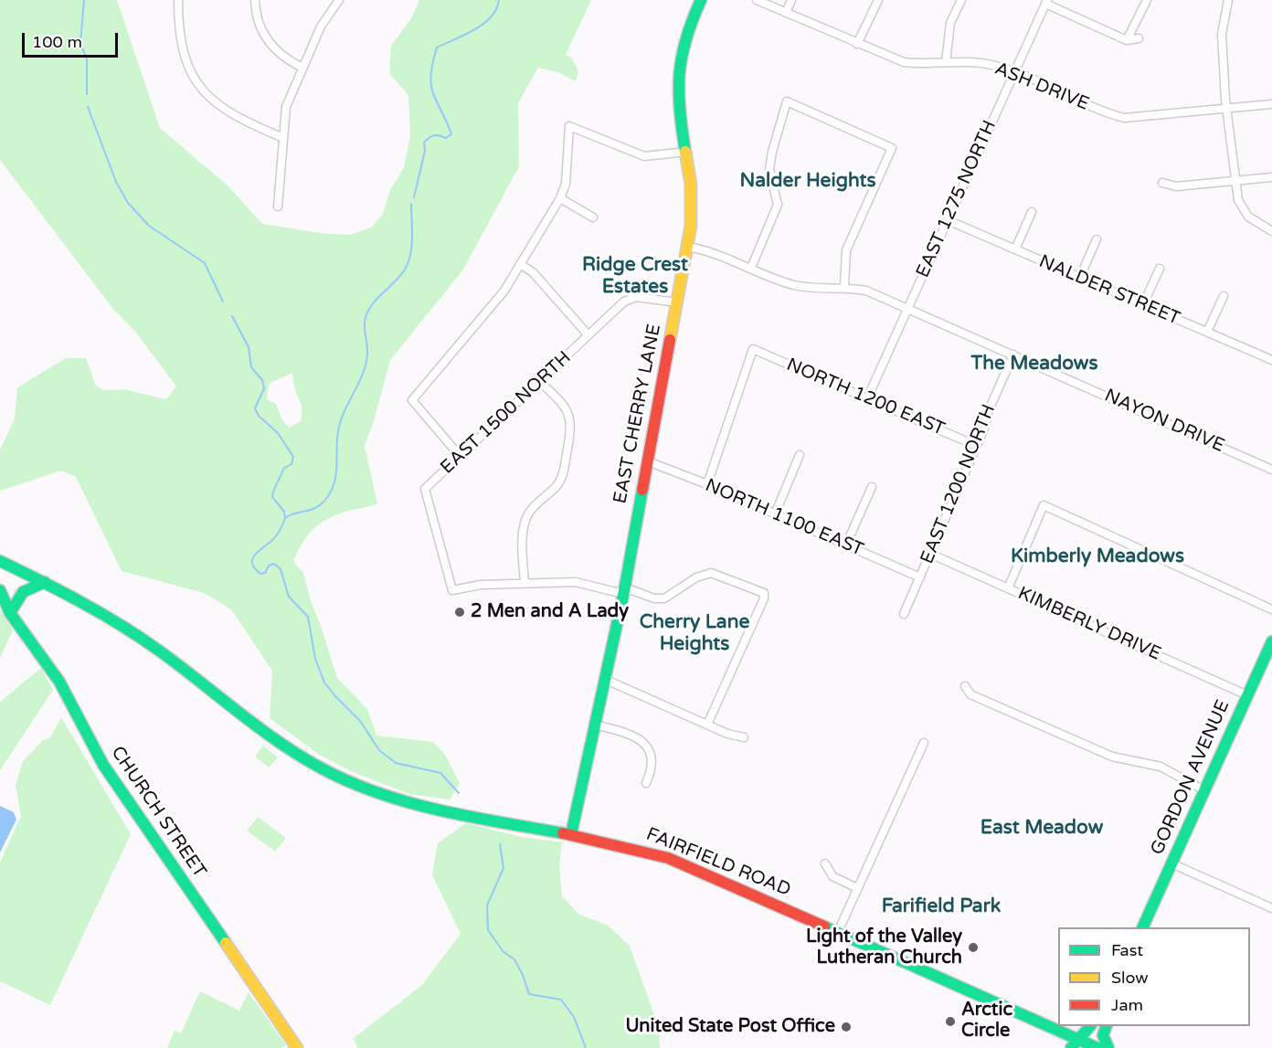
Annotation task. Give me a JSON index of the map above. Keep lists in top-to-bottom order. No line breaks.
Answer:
{"streets":{"main road":["EAST CHERRY LANE","GORDON AVENUE","CHURCH STREET","FAIRFIELD ROAD"],"street":["ASH DRIVE","EAST 1275 NORTH","NALDER STREET","NORTH 1200 EAST","EAST 1500 NORTH","NAYON DRIVE","EAST 1200 NORTH","NORTH 1100 EAST","KIMBERLY DRIVE"]},"crossings":[["ASH DRIVE","EAST 1275 NORTH"],["EAST 1275 NORTH","NALDER STREET"],["EAST 1275 NORTH","NORTH 1200 EAST"],["EAST 1275 NORTH","NAYON DRIVE"],["NORTH 1200 EAST","EAST 1200 NORTH"],["NORTH 1200 EAST","NORTH 1100 EAST"],["EAST 1500 NORTH","EAST CHERRY LANE"],["EAST CHERRY LANE","NAYON DRIVE"],["EAST CHERRY LANE","NORTH 1100 EAST"],["EAST CHERRY LANE","FAIRFIELD ROAD"],["NAYON DRIVE","EAST 1200 NORTH"],["EAST 1200 NORTH","NORTH 1100 EAST"],["EAST 1200 NORTH","KIMBERLY DRIVE"],["KIMBERLY DRIVE","GORDON AVENUE"]],"districts":["Nalder Heights","Ridge Crest Estates","The Meadows","Kimberly Meadows","Cherry Lane Heights","East Meadow","Farifield Park"],"places":["2 Men and A Lady","Light of the Valley Lutheran Church","Arctic Circle","United State Post Office"],"legend":["Fast","Slow","Jam"],"scale_bar":"100 m"}
